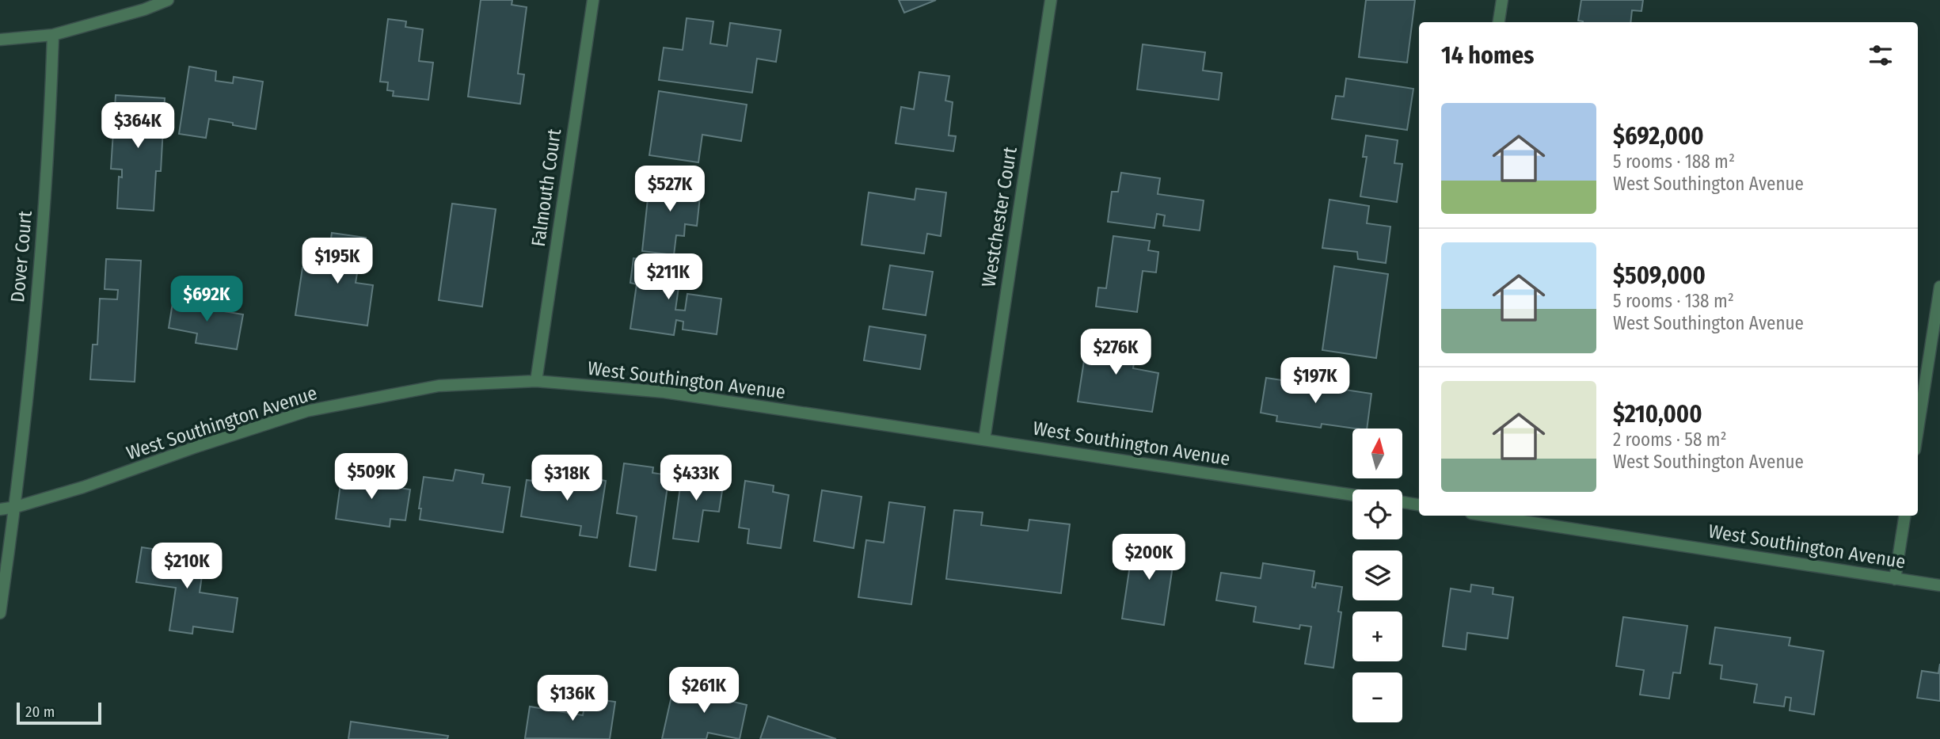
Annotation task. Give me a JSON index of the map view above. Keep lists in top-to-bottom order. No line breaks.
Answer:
{"streets":{"street":["Falmouth Court","Westchester Court","Dover Court","West Southington Avenue"]},"crossings":[["Falmouth Court","West Southington Avenue"],["Westchester Court","West Southington Avenue"],["Dover Court","West Southington Avenue"]],"scale_bar":"20 m","north":"top","page":{"heading":"14 homes","list":[{"name":"$692,000","note":"5 rooms · 188 m² · West Southington Avenue"},{"name":"$509,000","note":"5 rooms · 138 m² · West Southington Avenue"},{"name":"$210,000","note":"2 rooms · 58 m² · West Southington Avenue"}],"price":["$364K","$527K","$195K","$211K","$692K","$276K","$197K","$509K","$318K","$433K","$200K","$210K","$261K","$136K"],"map_buttons":["+","−"],"scale":"20 m"}}
